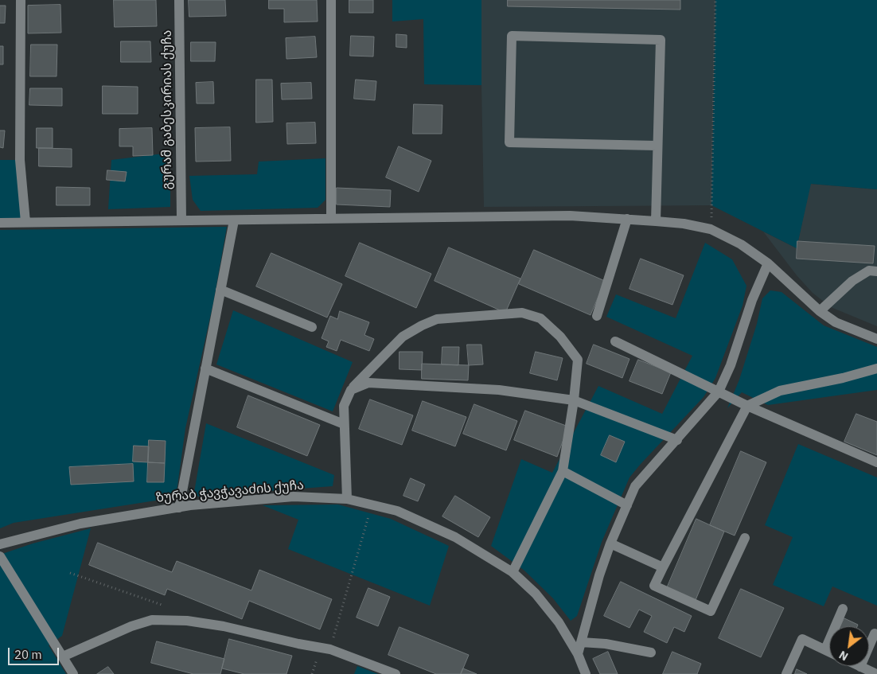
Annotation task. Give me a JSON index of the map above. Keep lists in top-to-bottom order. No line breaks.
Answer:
{"streets":{"street":["გურამ გაბესკირიას ქუჩა","ზურაბ ჭავჭავაძის ქუჩა"]},"scale_bar":"20 m","north":"bottom left"}
